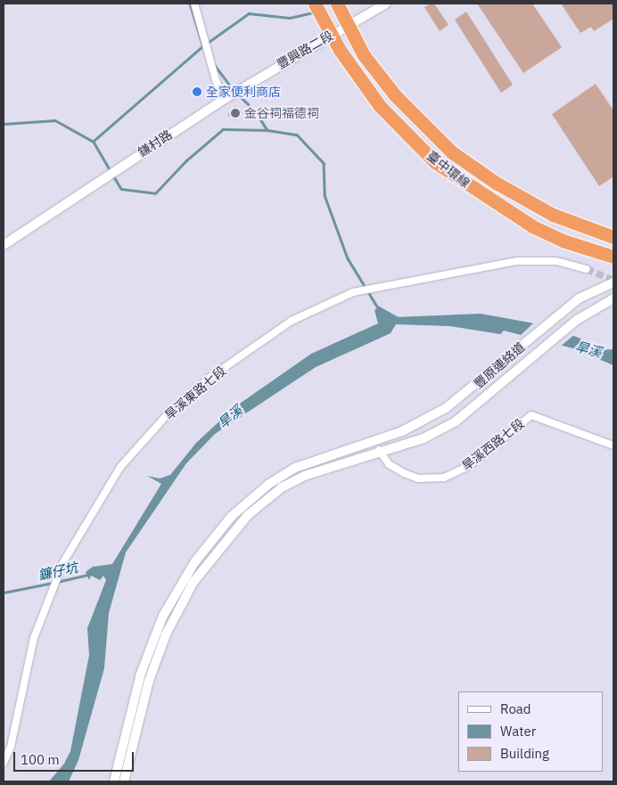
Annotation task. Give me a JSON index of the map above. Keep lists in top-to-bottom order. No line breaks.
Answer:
{"streets":{"highway":["臺中環線"],"street":["豐興路二段","鎌村路","豐原連絡道","旱溪東路七段","旱溪西路七段"]},"crossings":[["豐興路二段","鎌村路"],["豐原連絡道","旱溪西路七段"]],"water":["旱溪","鐮仔坑"],"places":["全家便利商店","金谷祠福德祠"],"legend":["Road","Water","Building"],"scale_bar":"100 m"}
